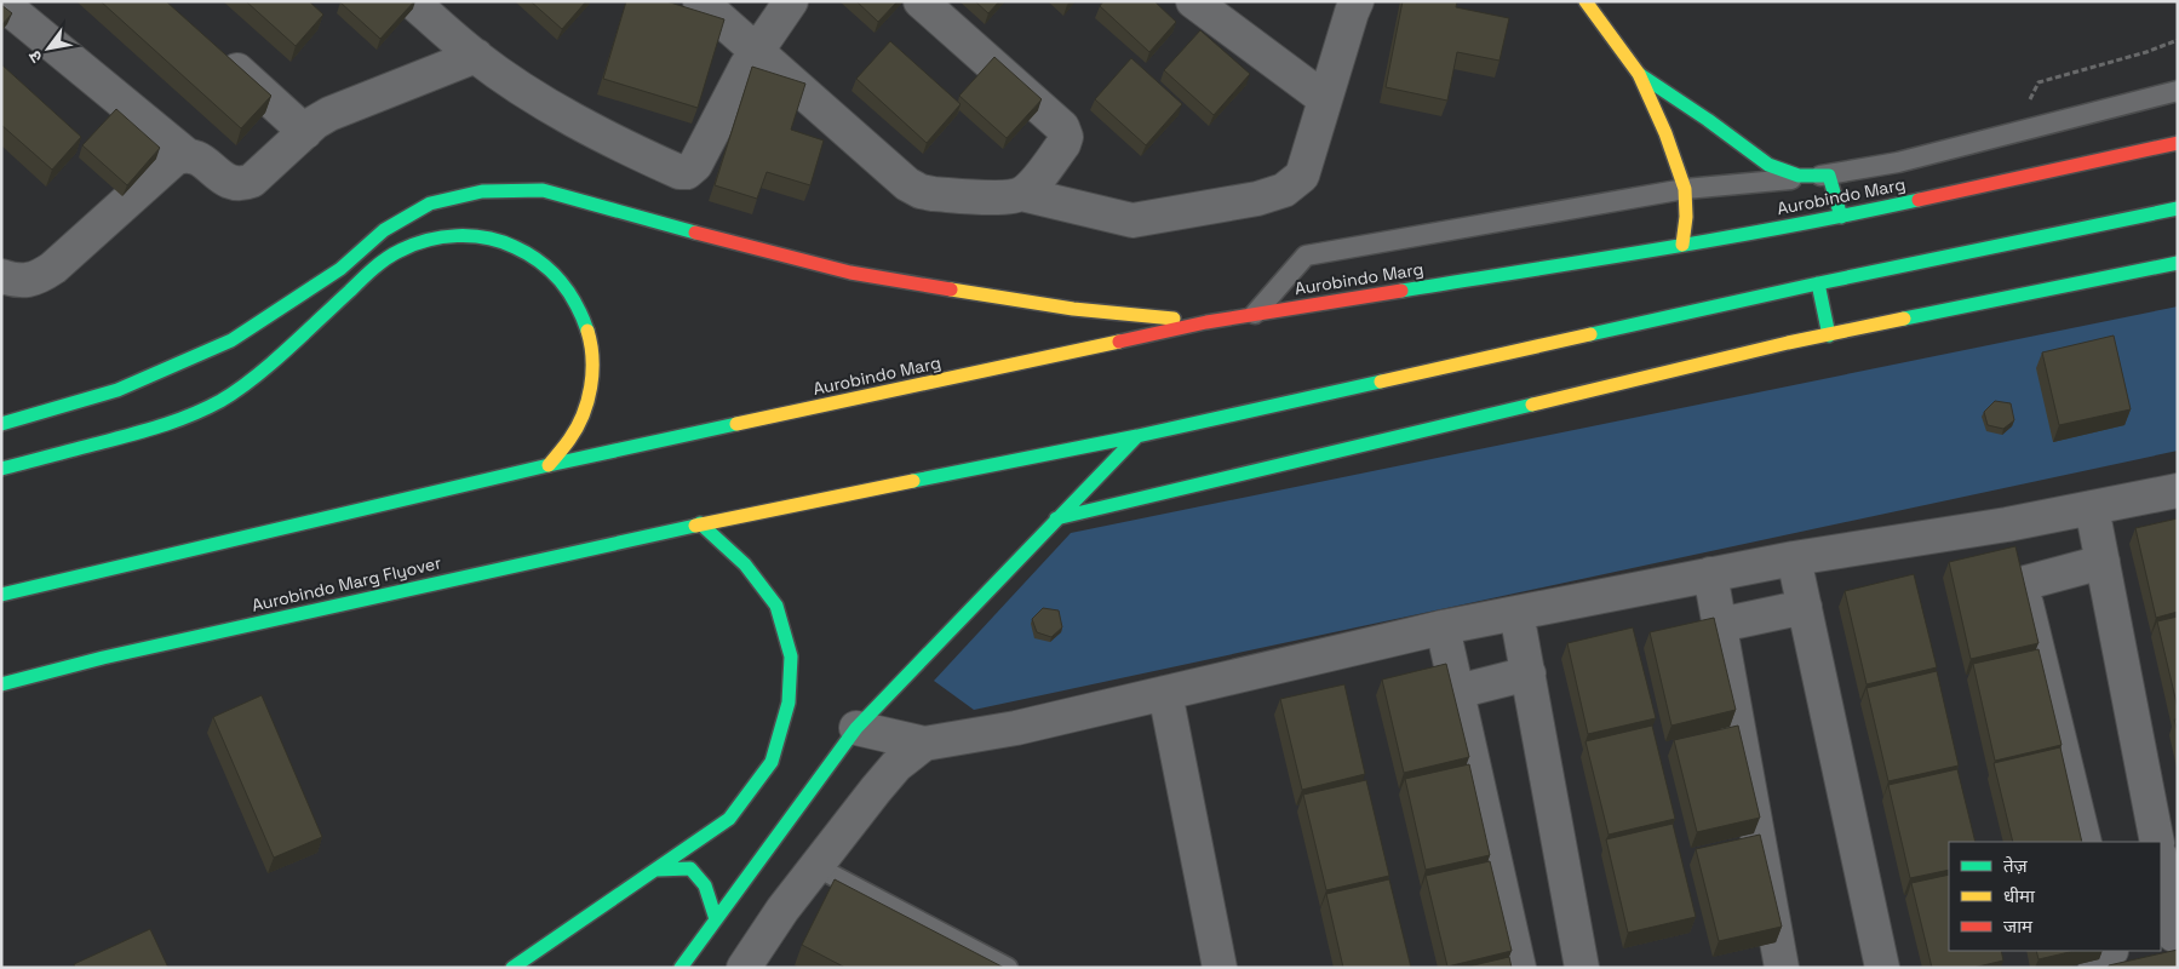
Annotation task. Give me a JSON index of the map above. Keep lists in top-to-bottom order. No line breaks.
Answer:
{"streets":{"main road":["Aurobindo Marg","Aurobindo Marg Flyover"]},"legend":["तेज़","धीमा","जाम"],"north":"bottom left"}
